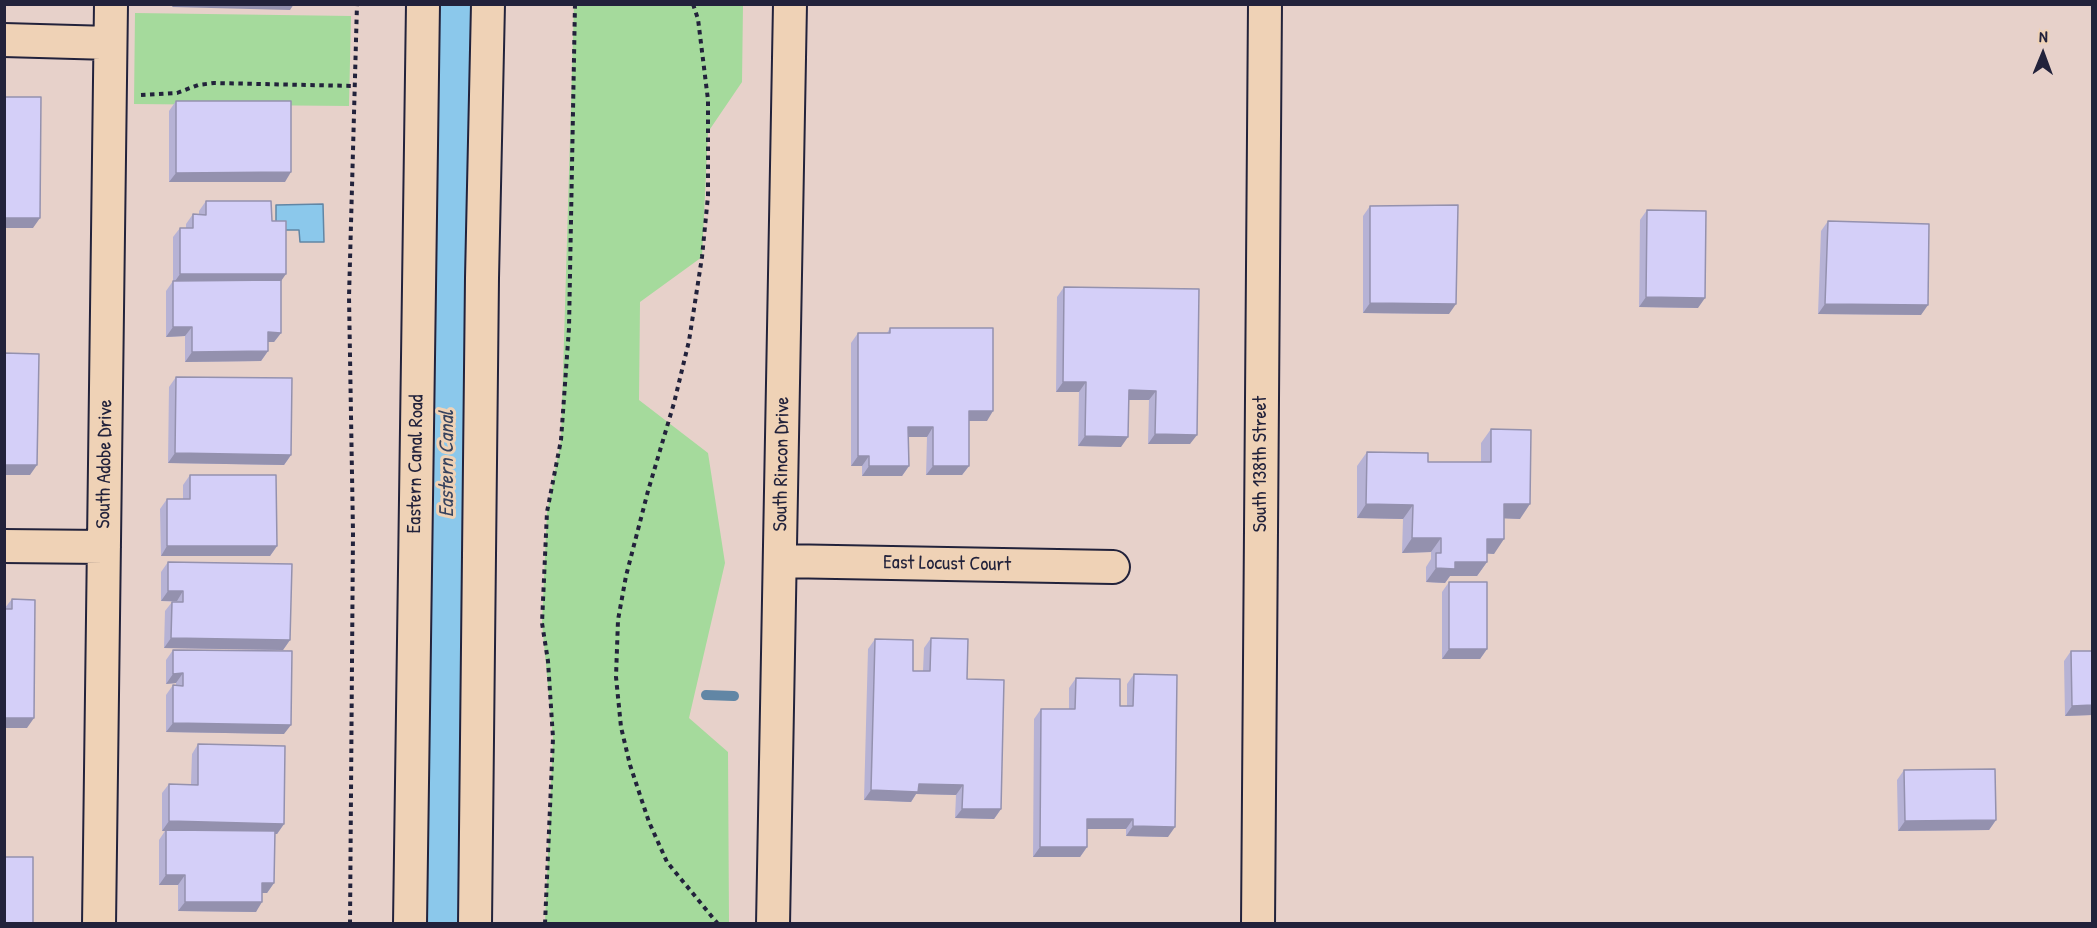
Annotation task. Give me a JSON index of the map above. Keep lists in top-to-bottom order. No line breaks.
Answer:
{"streets":{"street":["South Adobe Drive","Eastern Canal Road","South Rincon Drive","South 138th Street","East Locust Court"]},"crossings":[["South Rincon Drive","East Locust Court"]],"water":["Eastern Canal"],"north":"top"}
